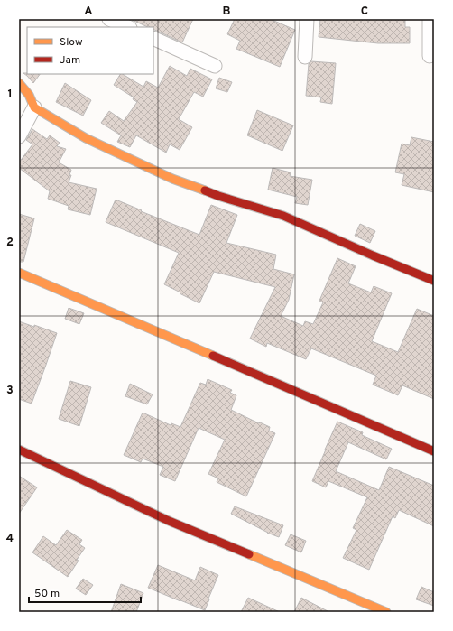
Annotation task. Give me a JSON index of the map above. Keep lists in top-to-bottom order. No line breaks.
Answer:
{"legend":["Slow","Jam"],"scale_bar":"50 m","grid":{"columns":["A","B","C"],"rows":["1","2","3","4"]}}
